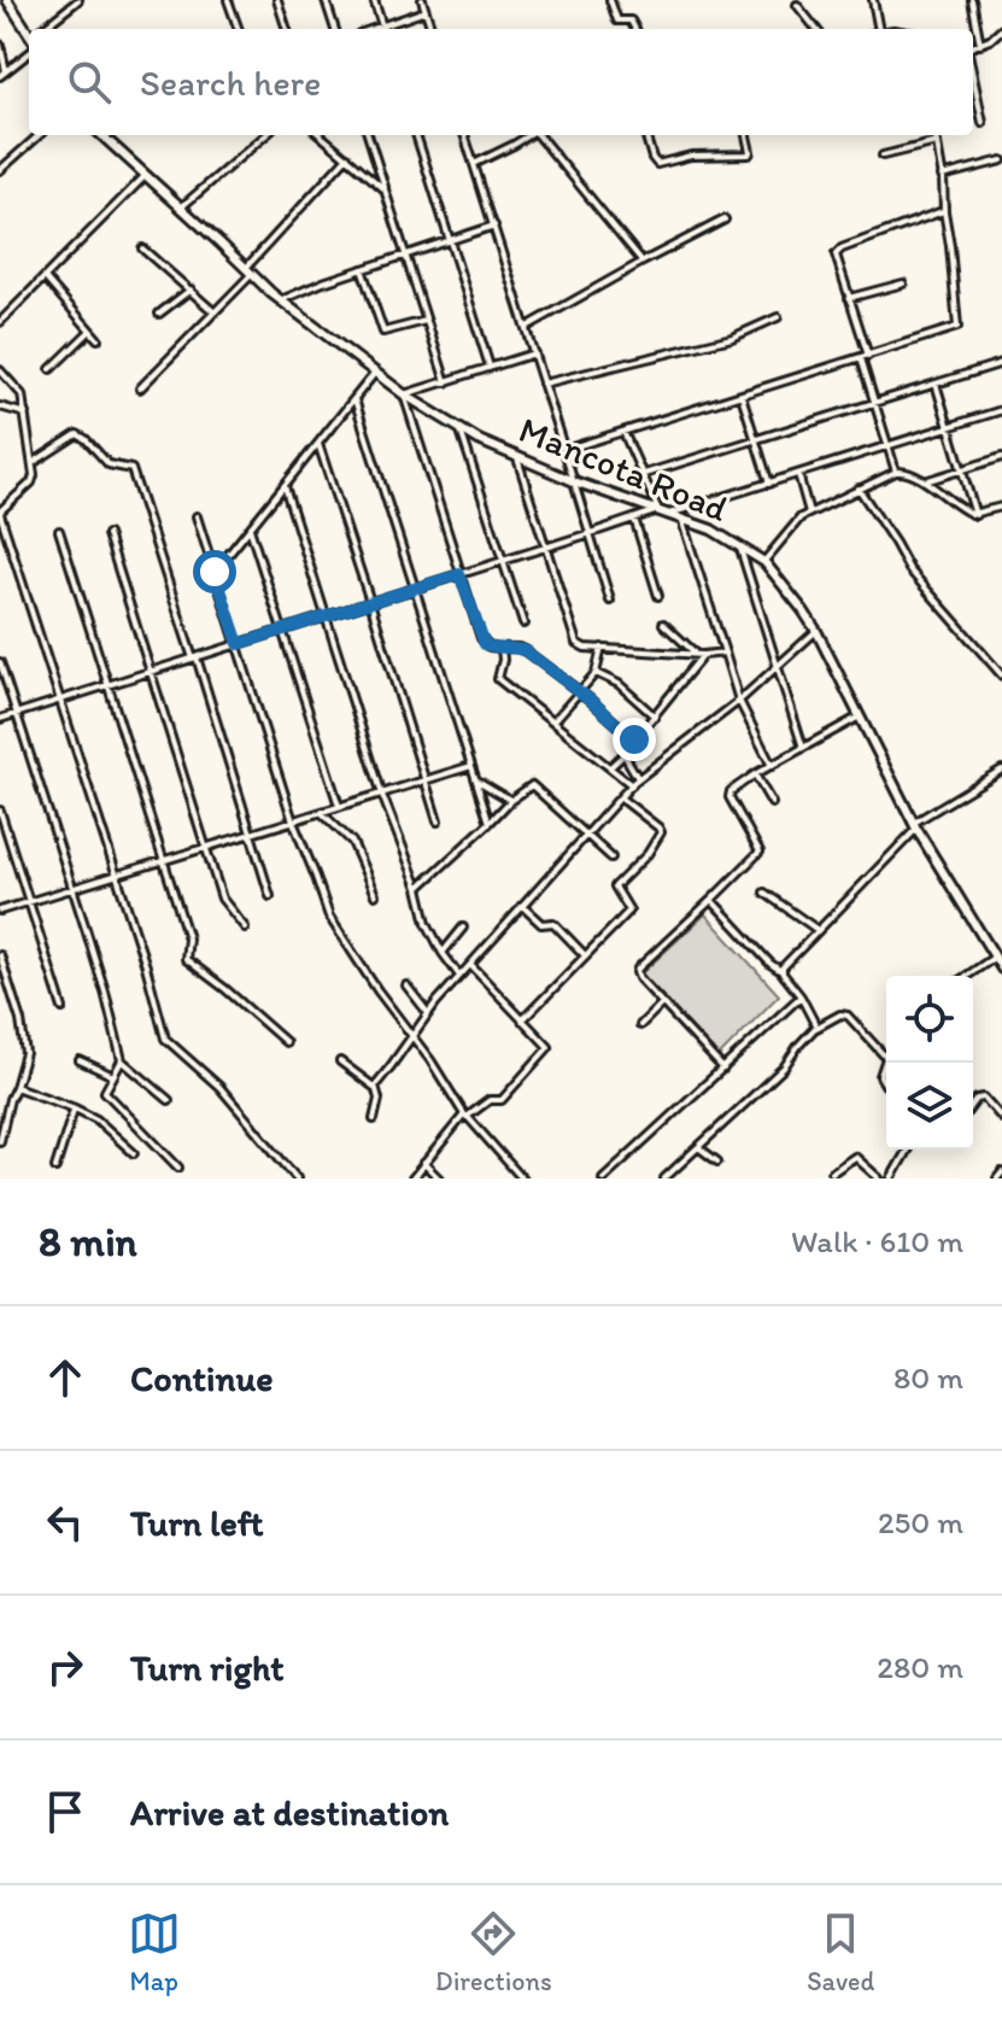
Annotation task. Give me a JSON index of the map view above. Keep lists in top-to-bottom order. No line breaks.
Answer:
{"streets":{"main road":["Mancota Road"]},"page":{"search":"Search here","heading":["8 min","Walk · 610 m"],"list":[["Continue","80 m"],["Turn left","250 m"],["Turn right","280 m"],"Arrive at destination"],"nav":["Map","Directions","Saved"]}}
